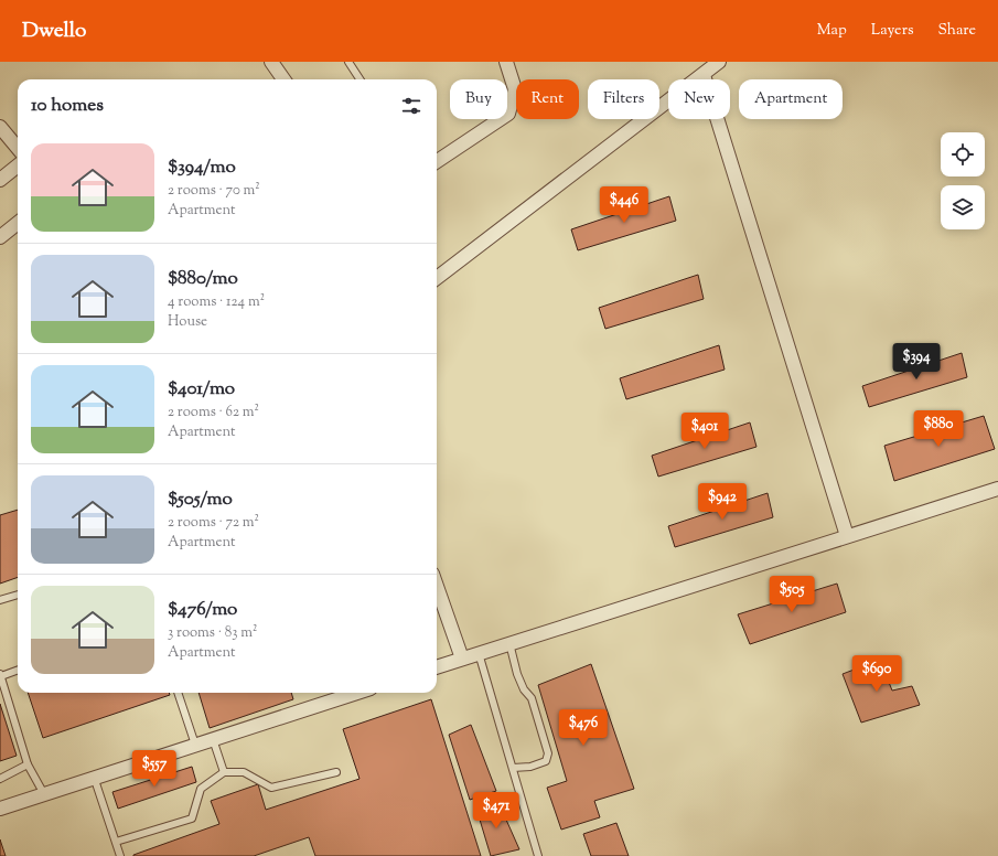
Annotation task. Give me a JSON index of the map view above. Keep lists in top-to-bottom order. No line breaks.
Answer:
{"page":{"header":"Dwello","nav":["Map","Layers","Share"],"chip":["Buy","Rent","Filters","New","Apartment"],"heading":"10 homes","list":[{"name":"$394/mo","note":"2 rooms · 70 m² · Apartment"},{"name":"$880/mo","note":"4 rooms · 124 m² · House"},{"name":"$401/mo","note":"2 rooms · 62 m² · Apartment"},{"name":"$505/mo","note":"2 rooms · 72 m² · Apartment"},{"name":"$476/mo","note":"3 rooms · 83 m² · Apartment"}],"price":["$446","$394","$880","$401","$942","$505","$690","$476","$557","$471"]}}
